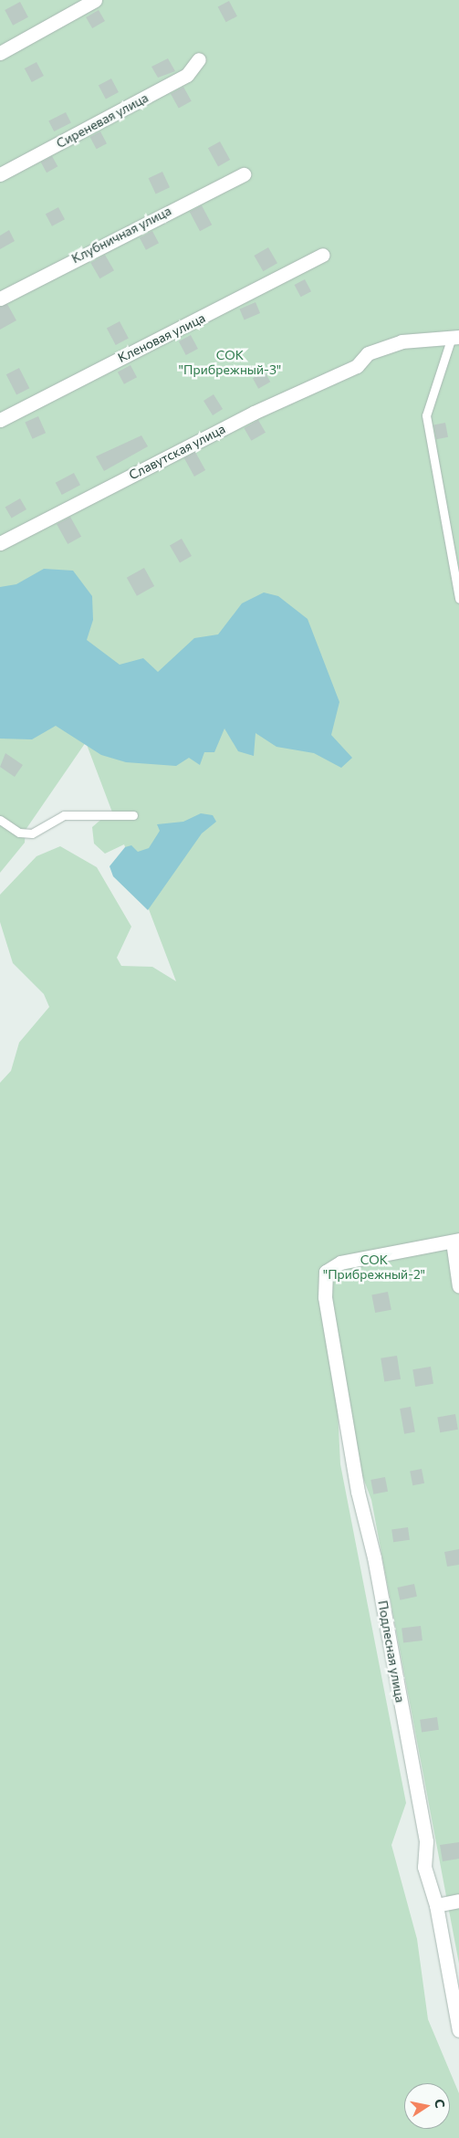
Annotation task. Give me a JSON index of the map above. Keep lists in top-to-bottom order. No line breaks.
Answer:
{"streets":{"street":["Сиреневая улица","Клубничная улица","Кленовая улица","Славутская улица","Подлесная улица"]},"parks":["СОК \"Прибрежный-3\"","СОК \"Прибрежный-2\""],"north":"right"}
